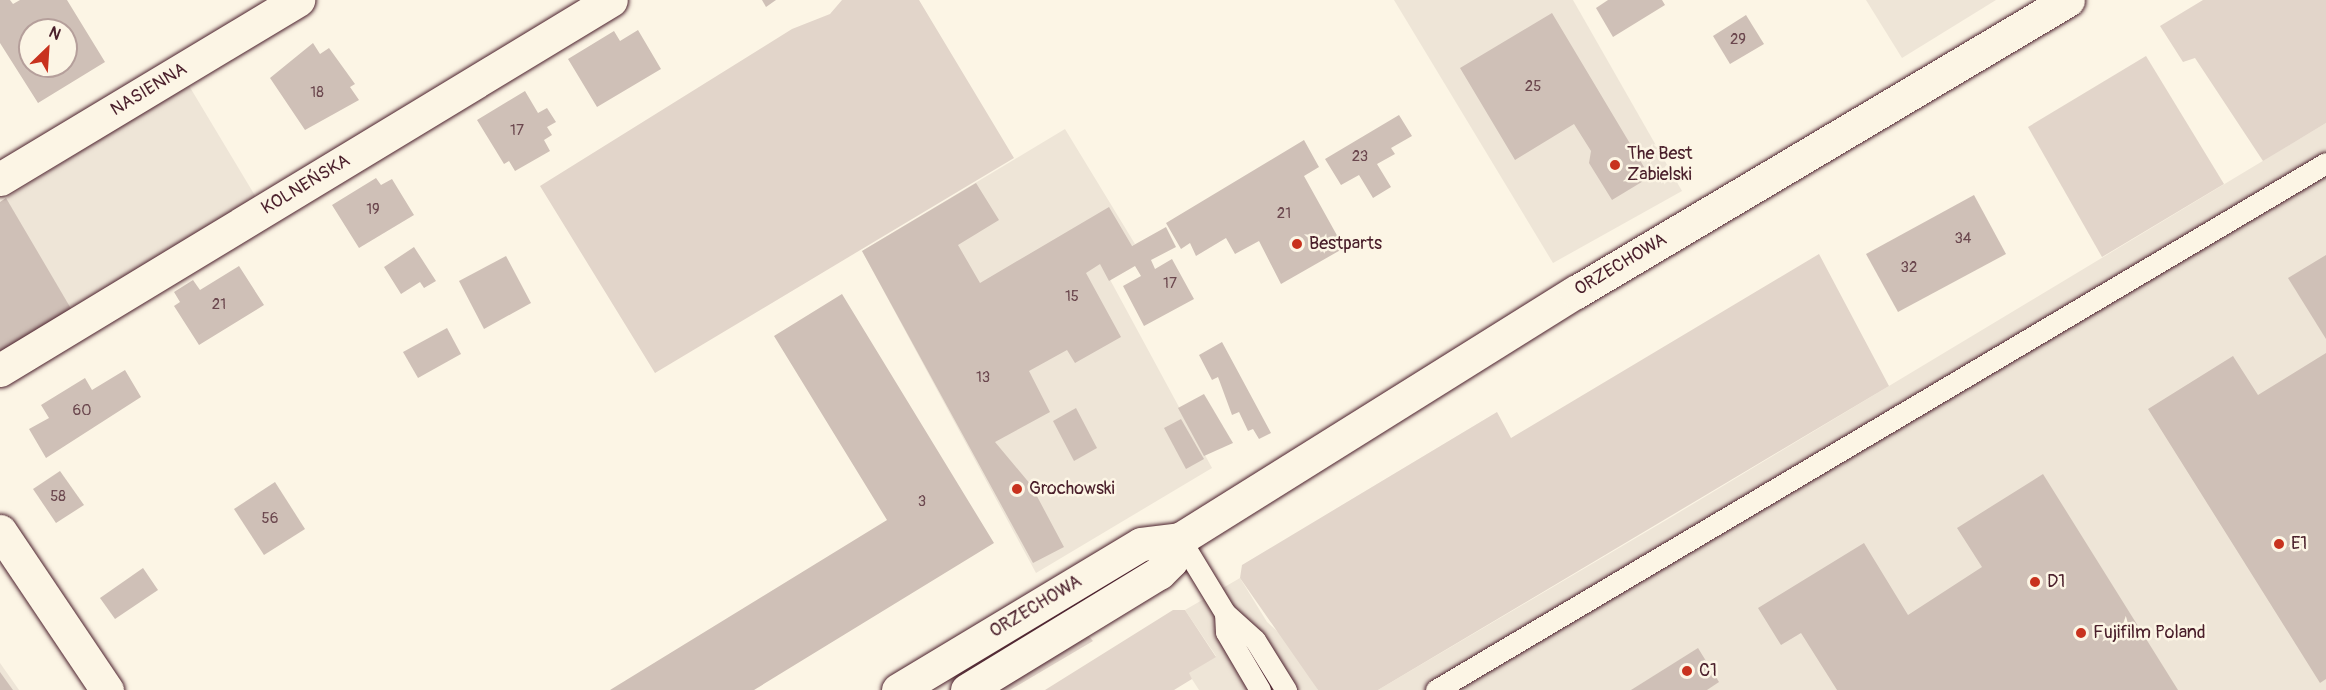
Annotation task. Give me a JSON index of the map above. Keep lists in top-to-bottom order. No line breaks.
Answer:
{"streets":{"street":["NASIENNA","KOLNEŃSKA","ORZECHOWA"]},"places":["The Best Zabielski","Bestparts","Grochowski","E1","D1","Fujifilm Poland","C1"],"house_numbers":["29","25","18","17","23","19","21","34","32","17","15","21","13","60","58","3","56"],"north":"top right"}
